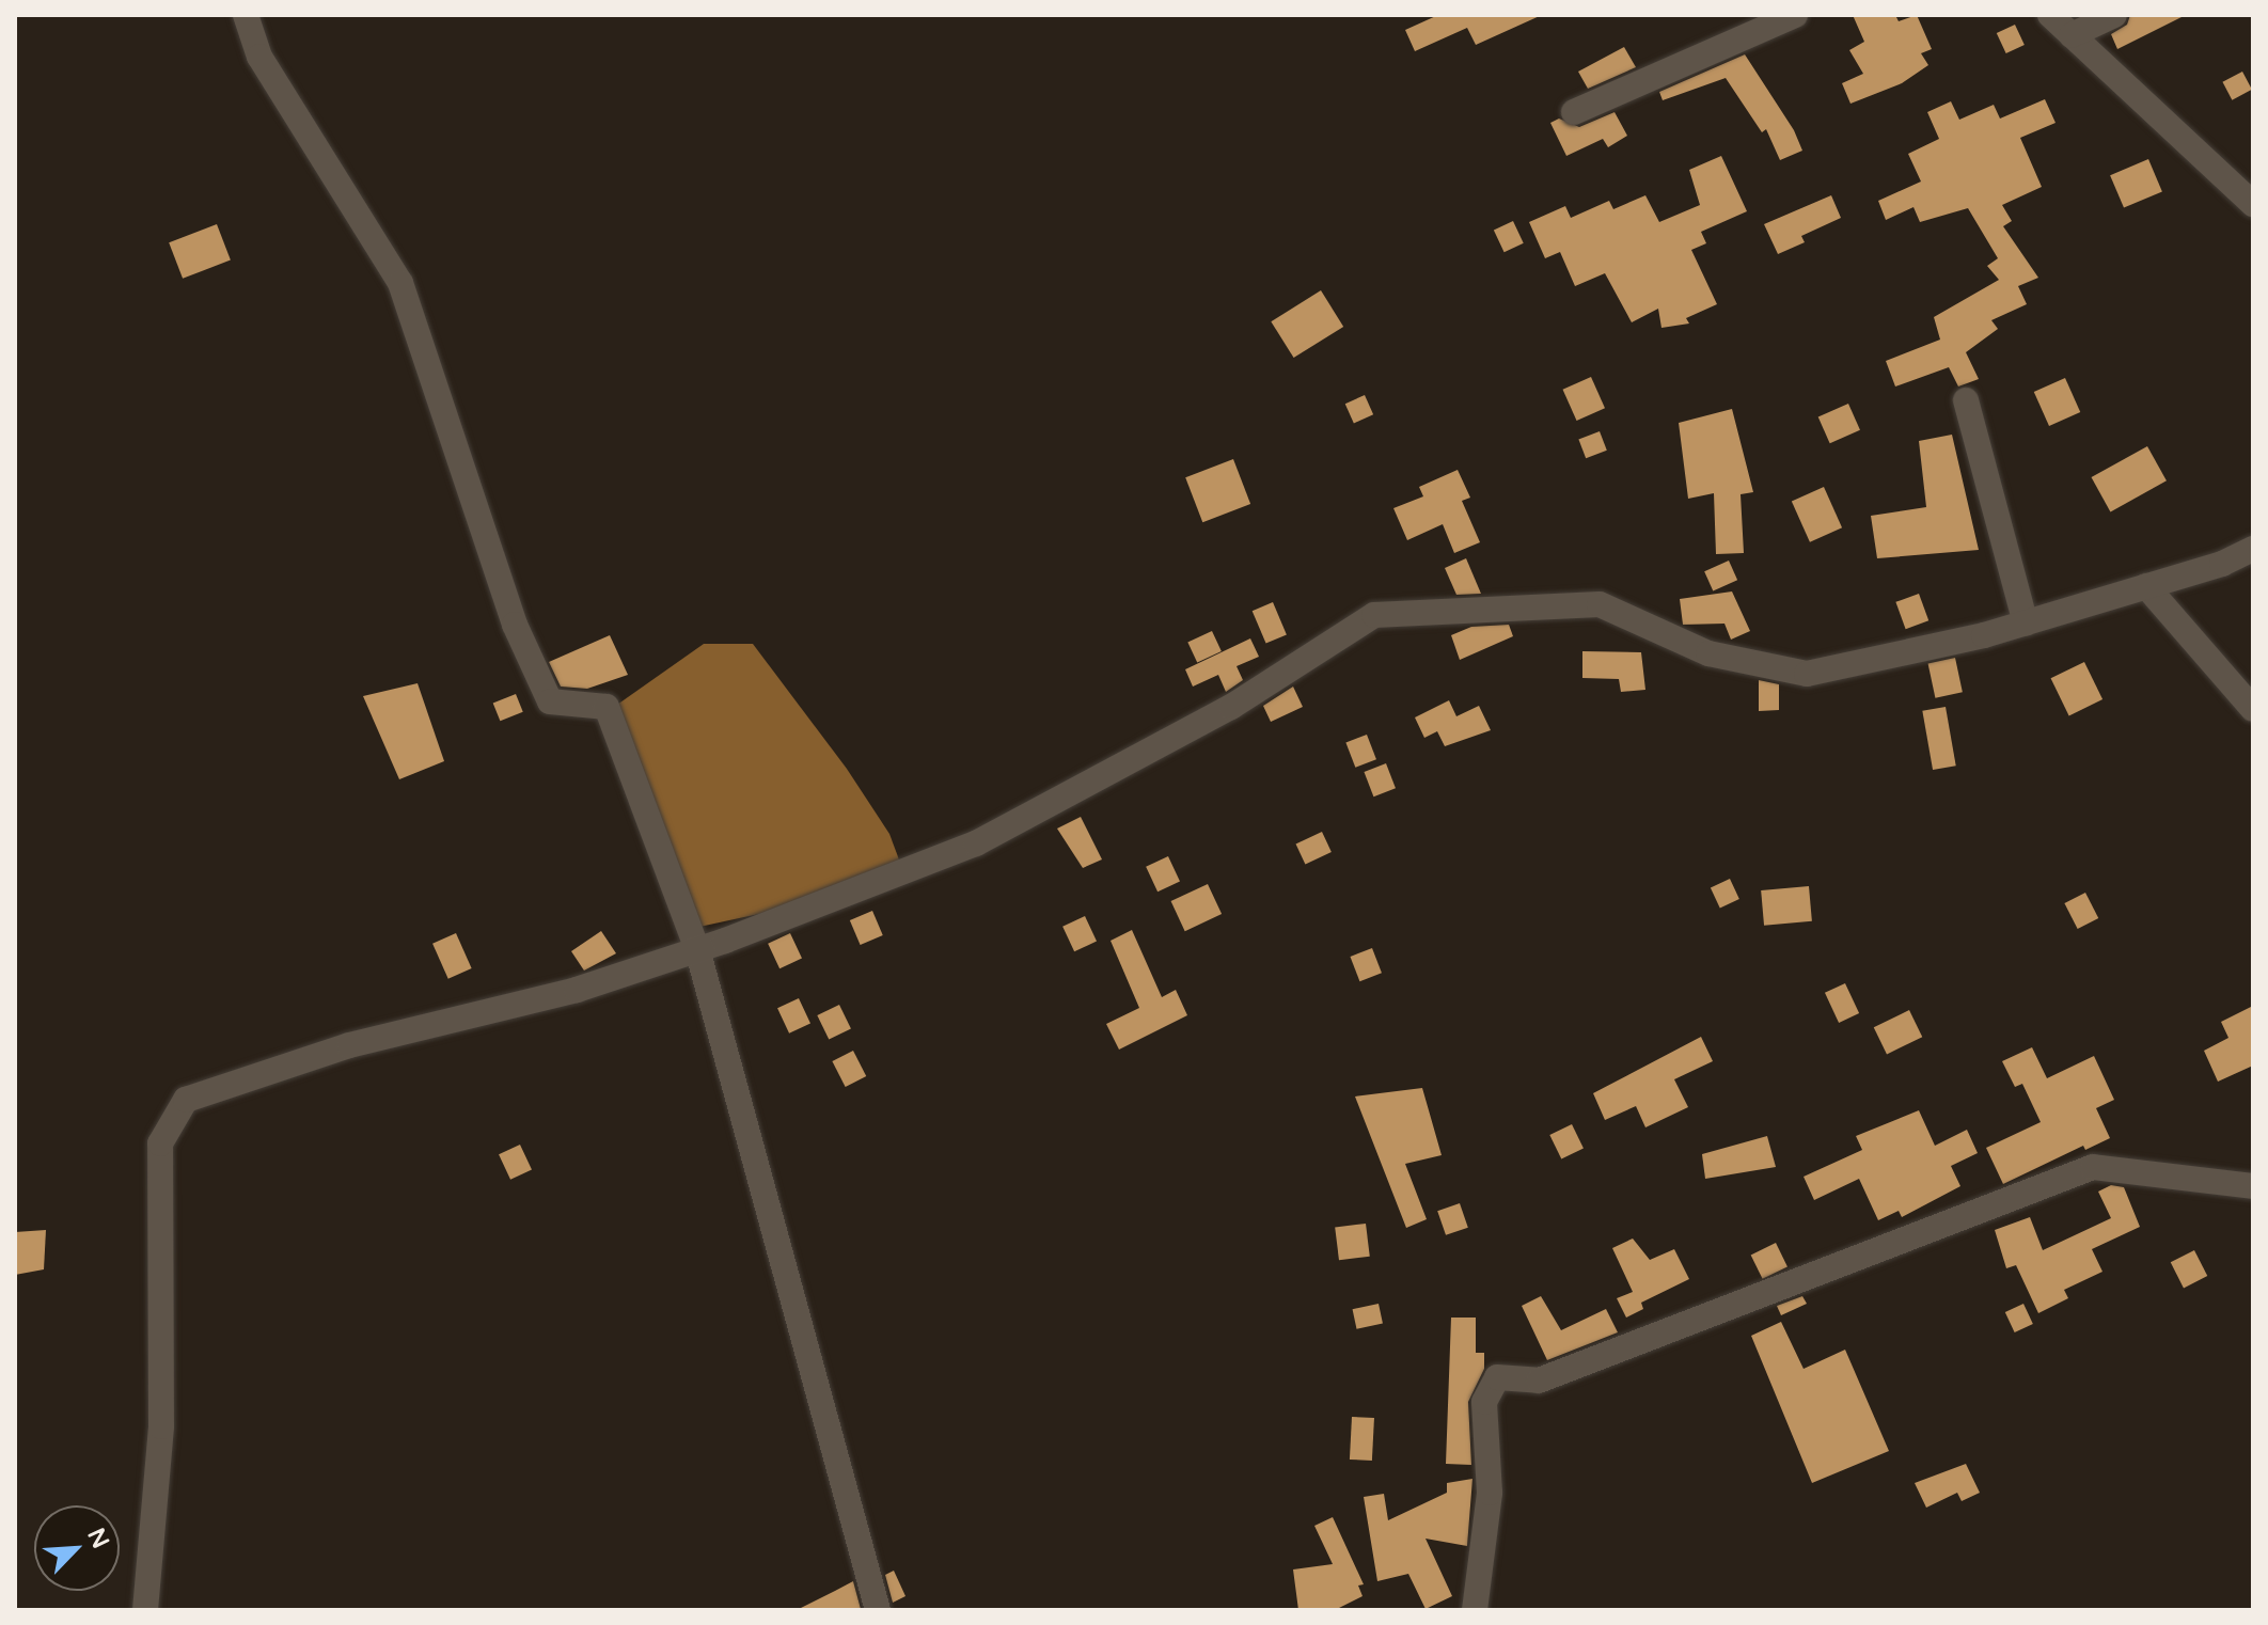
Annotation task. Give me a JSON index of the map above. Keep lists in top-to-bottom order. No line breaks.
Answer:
{"north":"top right"}
